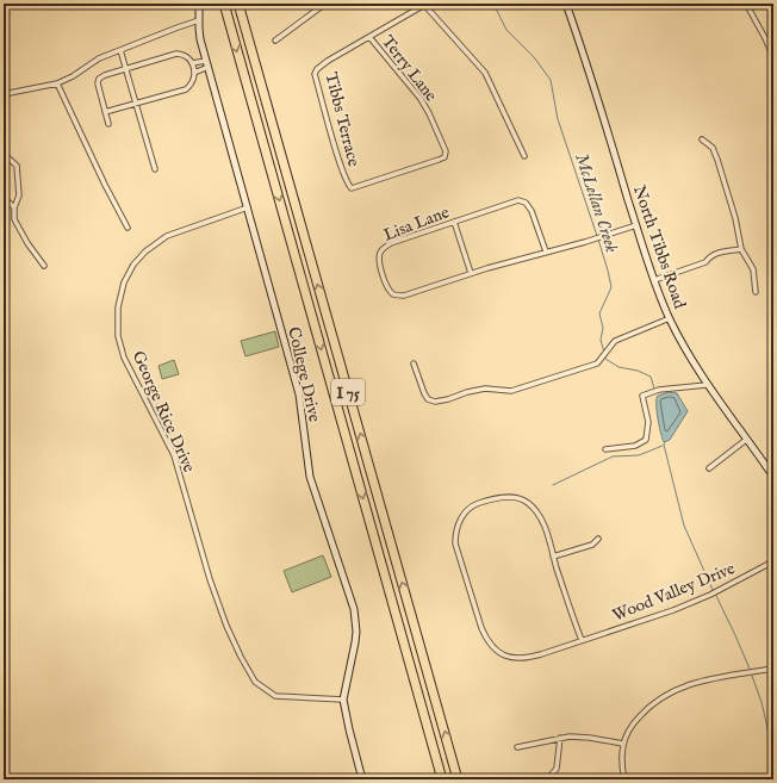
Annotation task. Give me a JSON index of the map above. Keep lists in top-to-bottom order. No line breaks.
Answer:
{"streets":{"highway":["I 75"],"street":["Terry Lane","Tibbs Terrace","Lisa Lane","North Tibbs Road","College Drive","George Rice Drive","Wood Valley Drive"]},"crossings":[["Terry Lane","Tibbs Terrace"],["Lisa Lane","North Tibbs Road"],["College Drive","George Rice Drive"]],"water":["McLellan Creek"]}
